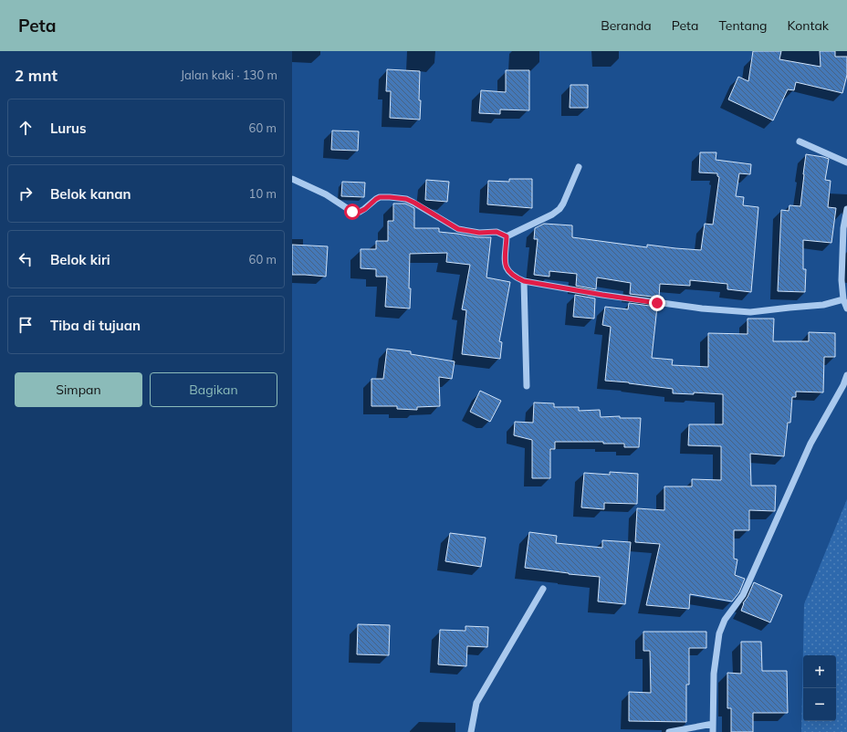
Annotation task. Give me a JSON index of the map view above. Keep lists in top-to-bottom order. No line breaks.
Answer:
{"page":{"header":"Peta","nav":["Beranda","Peta","Tentang","Kontak"],"heading":["2 mnt","Jalan kaki · 130 m"],"list":[["Lurus","60 m"],["Belok kanan","10 m"],["Belok kiri","60 m"],"Tiba di tujuan"],"buttons":["Simpan","Bagikan"],"map_buttons":["+","−"]}}
